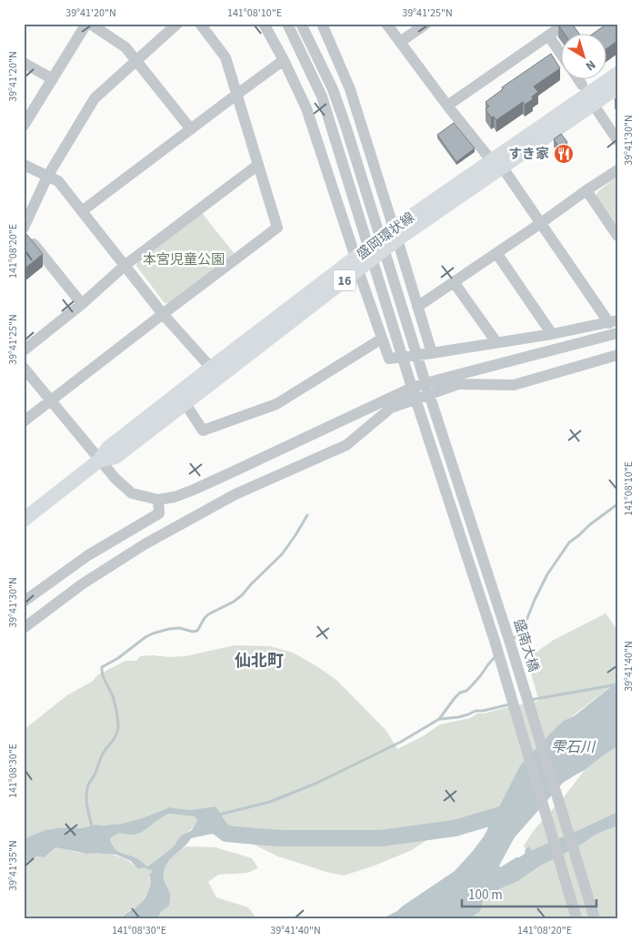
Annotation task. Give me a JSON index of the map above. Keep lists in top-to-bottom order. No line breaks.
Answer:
{"streets":{"main road":["盛岡環状線","16"],"street":["盛南大橋"]},"districts":["仙北町"],"water":["雫石川"],"parks":["本宮児童公園"],"places":{"restaurant":["すき家"]},"scale_bar":"100 m","north":"bottom right","coordinates":["39°41'20\"N","141°08'10\"E","39°41'25\"N","39°41'30\"N","141°08'20\"E","39°41'40\"N","141°08'30\"E","39°41'35\"N"]}
